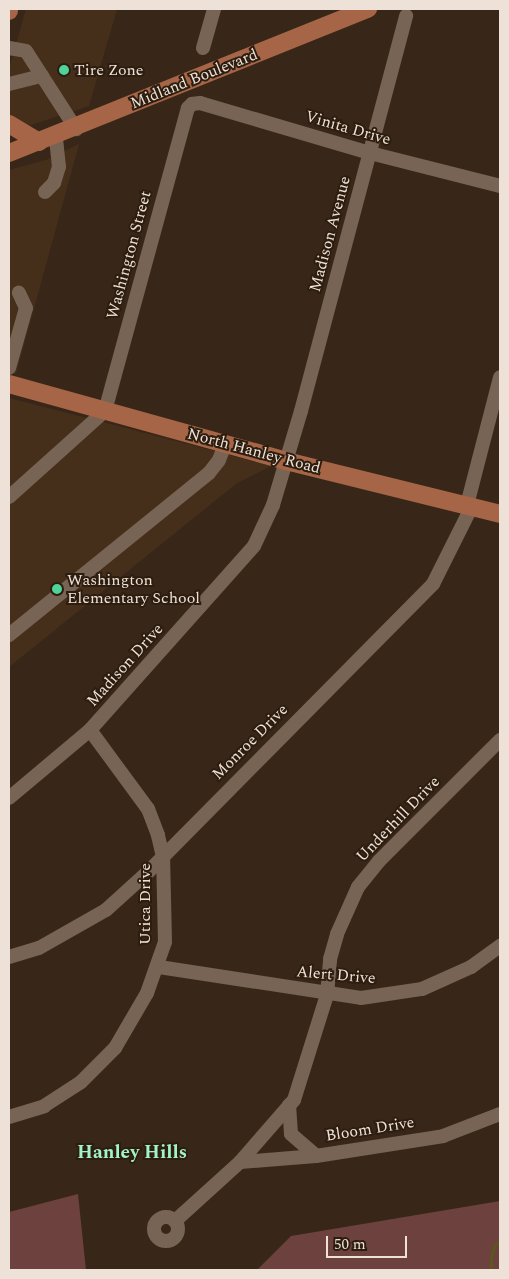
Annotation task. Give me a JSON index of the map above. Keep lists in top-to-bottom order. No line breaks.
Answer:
{"streets":{"main road":["Midland Boulevard","North Hanley Road"],"street":["Vinita Drive","Madison Avenue","Washington Street","Madison Drive","Monroe Drive","Underhill Drive","Utica Drive","Alert Drive","Bloom Drive"]},"crossings":[["Vinita Drive","Madison Avenue"],["Vinita Drive","Washington Street"],["Madison Avenue","North Hanley Road"],["Madison Avenue","Madison Drive"],["Washington Street","North Hanley Road"],["North Hanley Road","Madison Drive"],["North Hanley Road","Monroe Drive"],["Madison Drive","Utica Drive"],["Monroe Drive","Utica Drive"],["Underhill Drive","Alert Drive"],["Underhill Drive","Bloom Drive"],["Utica Drive","Alert Drive"]],"districts":["Hanley Hills"],"places":["Tire Zone","Washington Elementary School"],"scale_bar":"50 m"}
